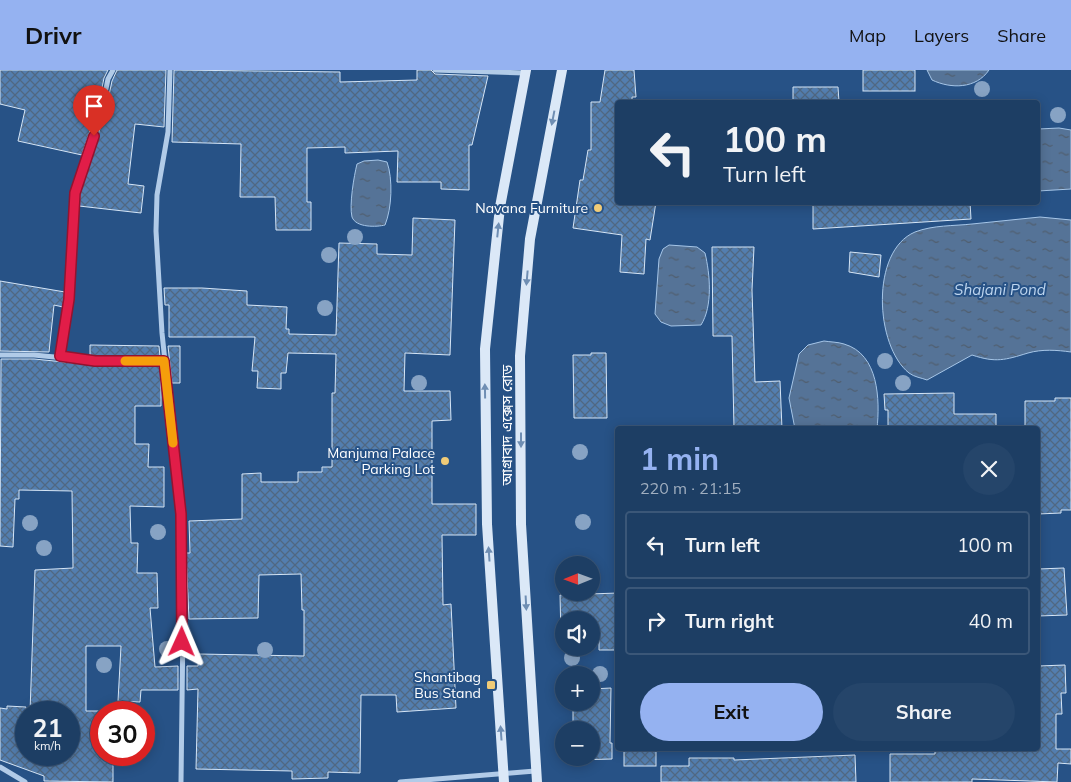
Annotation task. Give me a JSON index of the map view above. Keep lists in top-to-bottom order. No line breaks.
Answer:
{"streets":{"main road":["আগ্রাবাদ এক্সেস রোড"]},"water":["Shajani Pond"],"places":{"other":["Navana Furniture","Manjuma Palace Parking Lot"],"transit":["Shantibag Bus Stand"]},"north":"left","page":{"header":"Drivr","nav":["Map","Layers","Share"],"turn":["100 m","Turn left"],"heading":["1 min","220 m · 21:15"],"list":[{"name":"Turn left","value":"100 m"},{"name":"Turn right","value":"40 m"}],"map_buttons":["+","−"],"buttons":["Exit","Share"],"speed":"21 km/h","limit":"30"}}
